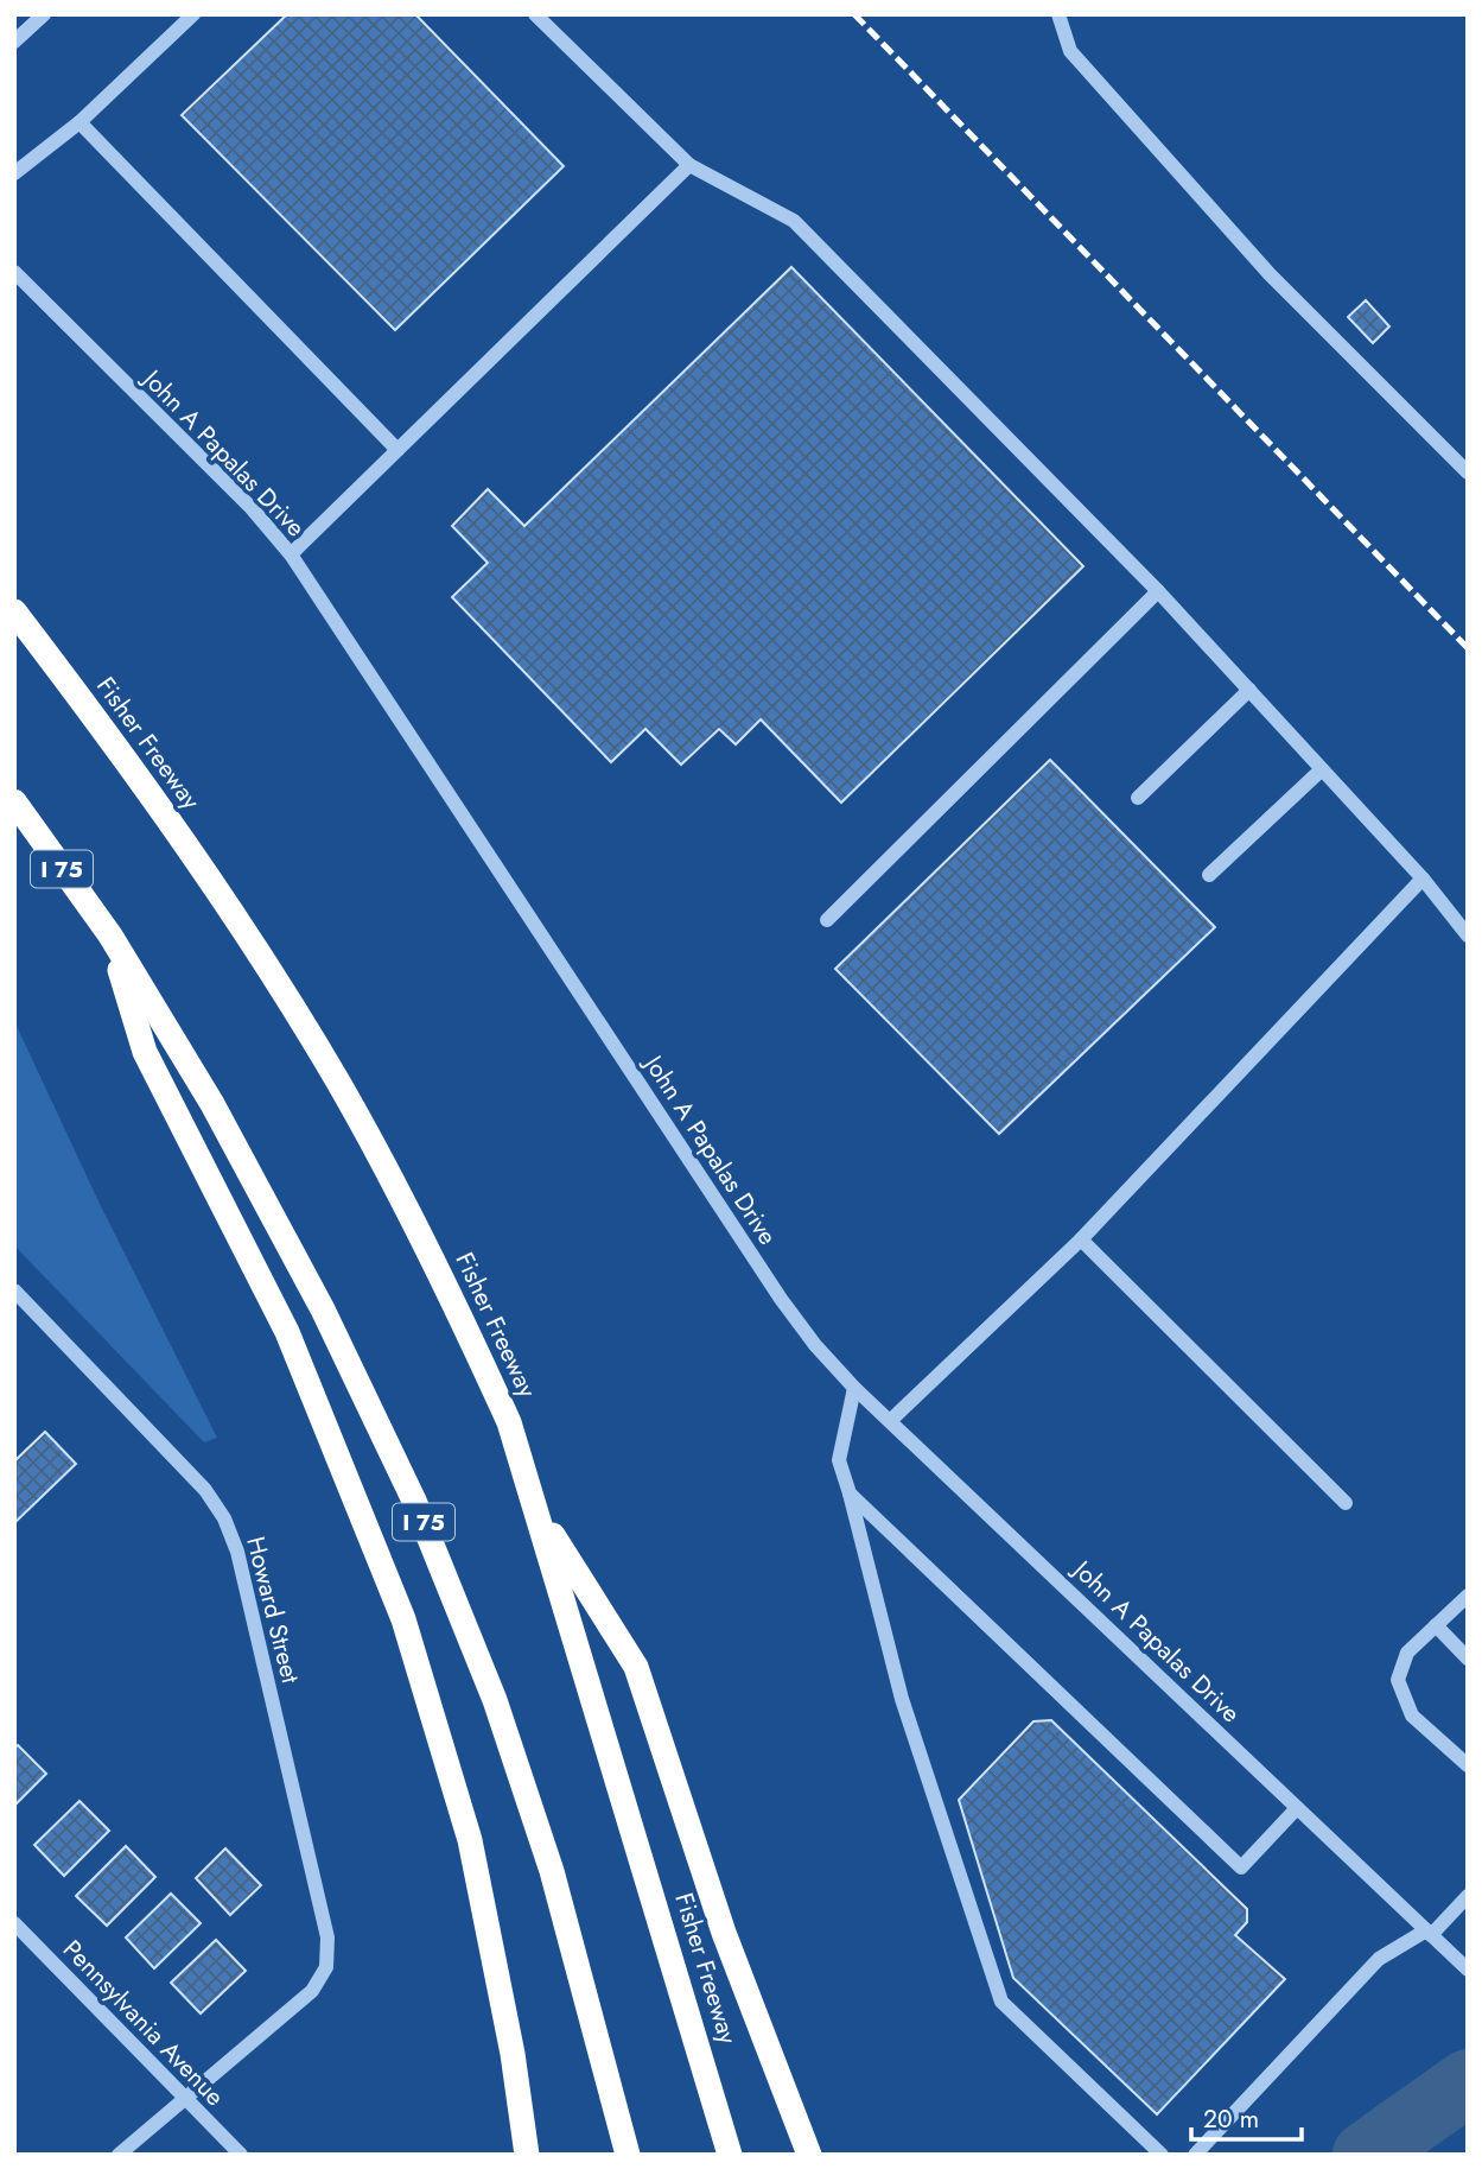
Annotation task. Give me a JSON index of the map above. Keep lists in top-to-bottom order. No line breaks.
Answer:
{"streets":{"highway":["Fisher Freeway","I 75"],"street":["John A Papalas Drive","Howard Street","Pennsylvania Avenue"]},"crossings":[["Howard Street","Pennsylvania Avenue"]],"scale_bar":"20 m"}
